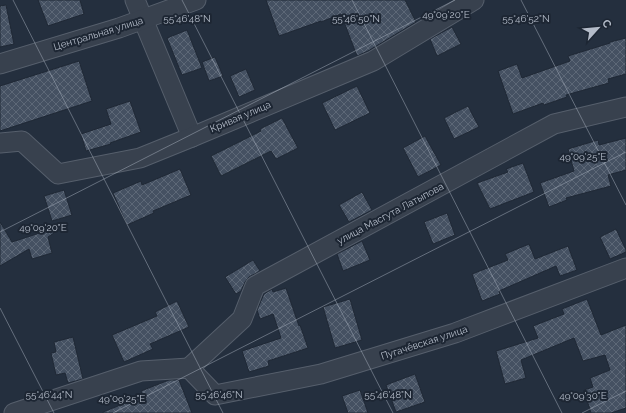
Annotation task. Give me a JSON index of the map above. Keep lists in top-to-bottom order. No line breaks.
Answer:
{"streets":{"street":["Центральная улица","Кривая улица","улица Масгута Латыпова","Пугачёвская улица"]},"crossings":[["улица Масгута Латыпова","Пугачёвская улица"]],"north":"top right","coordinates":["49°09'20\"E","55°46'48\"N","55°46'50\"N","55°46'52\"N","49°09'25\"E","55°46'44\"N","55°46'46\"N","49°09'30\"E"]}
